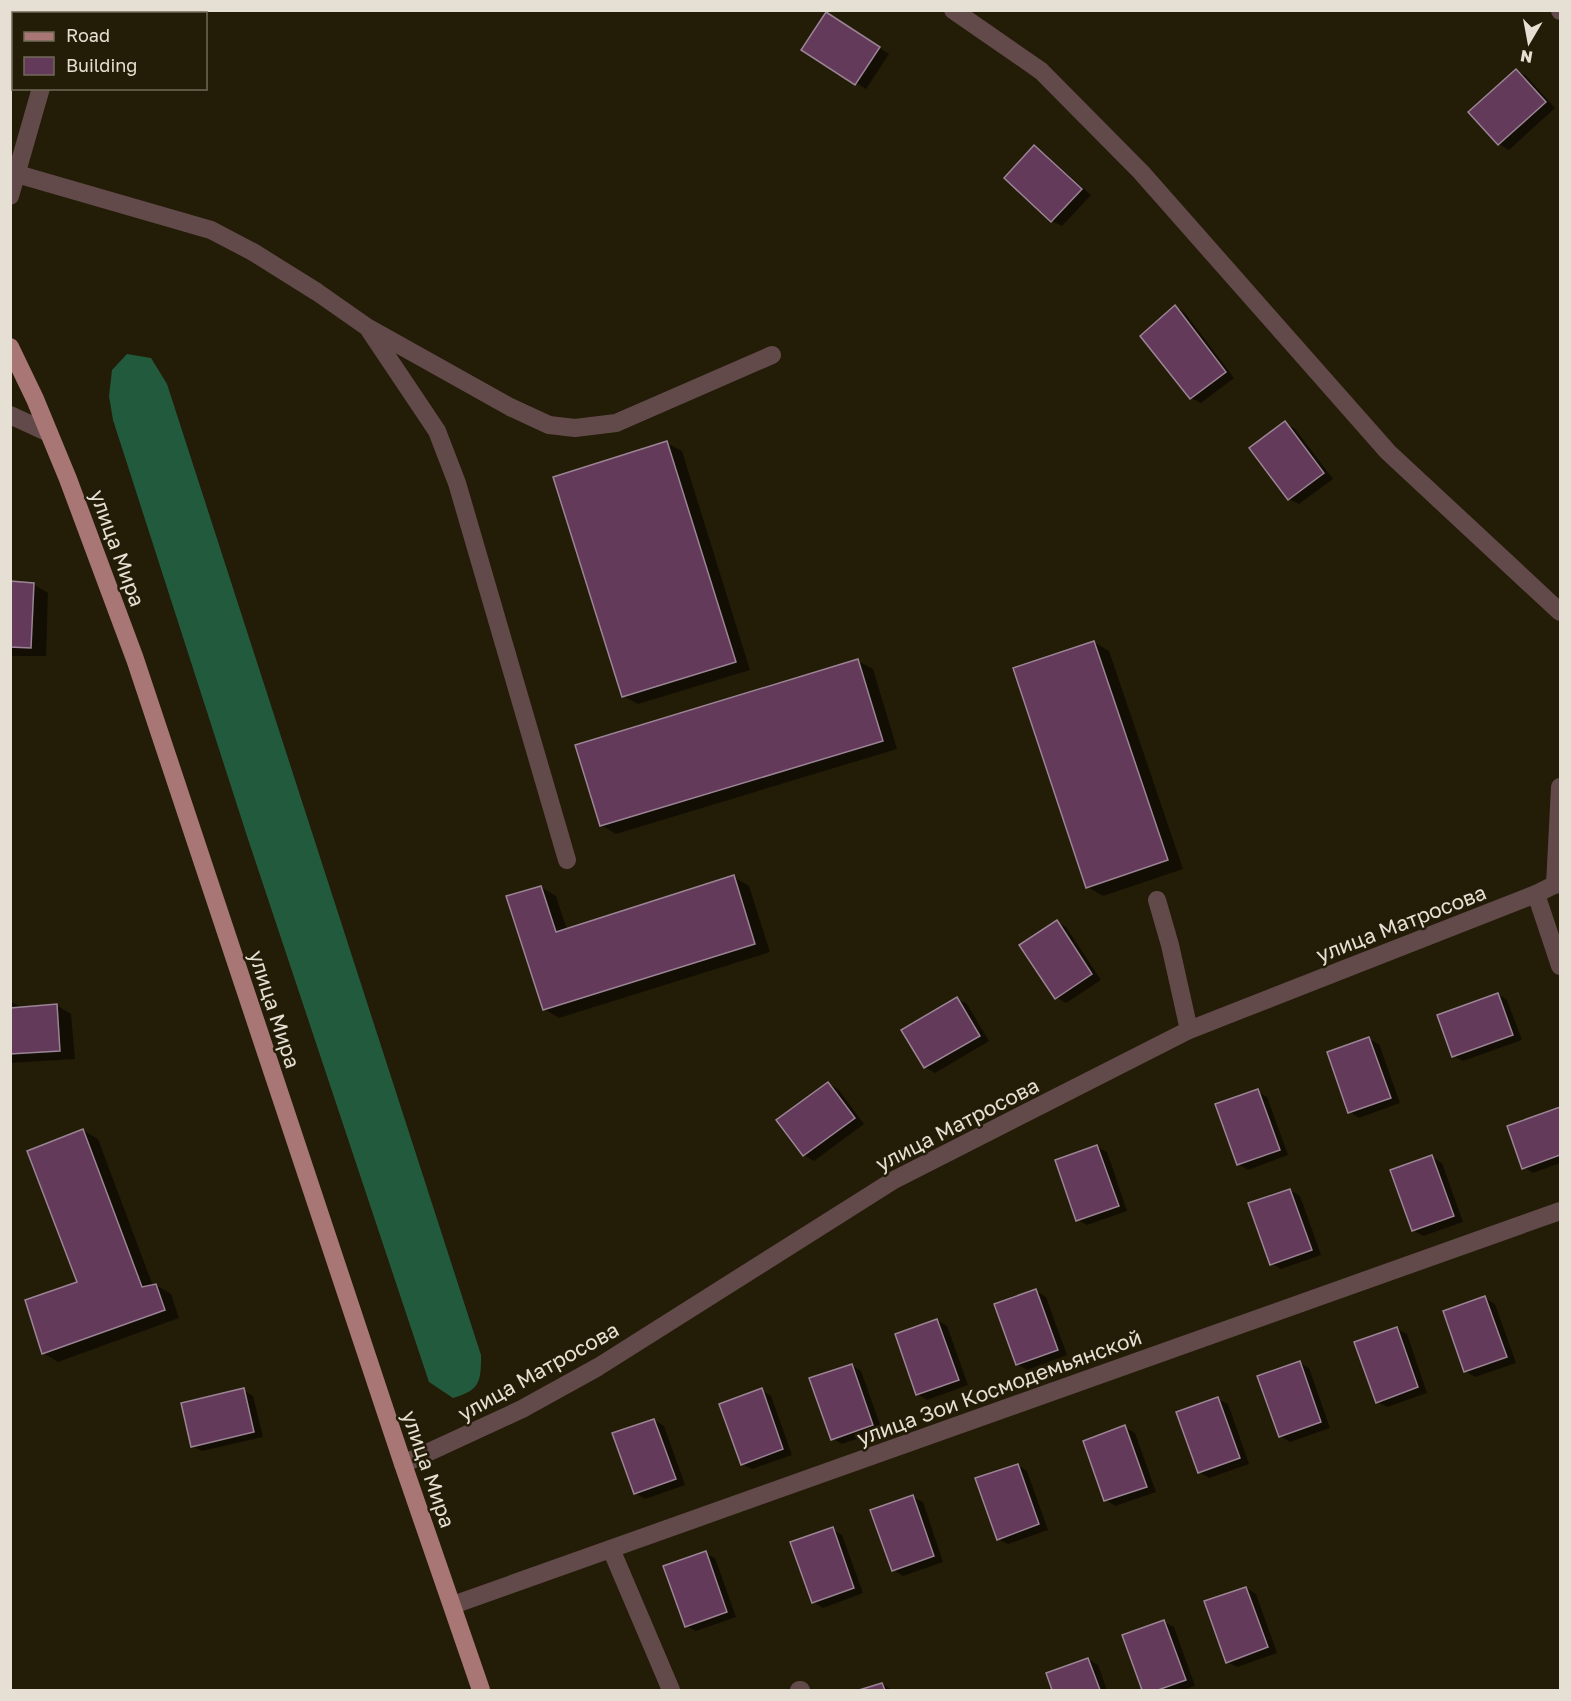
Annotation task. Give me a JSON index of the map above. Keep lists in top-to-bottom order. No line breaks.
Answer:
{"streets":{"main road":["улица Мира"],"street":["улица Матросова","улица Зои Космодемьянской"]},"crossings":[["улица Мира","улица Матросова"],["улица Мира","улица Зои Космодемьянской"]],"legend":["Road","Building"],"north":"bottom"}
